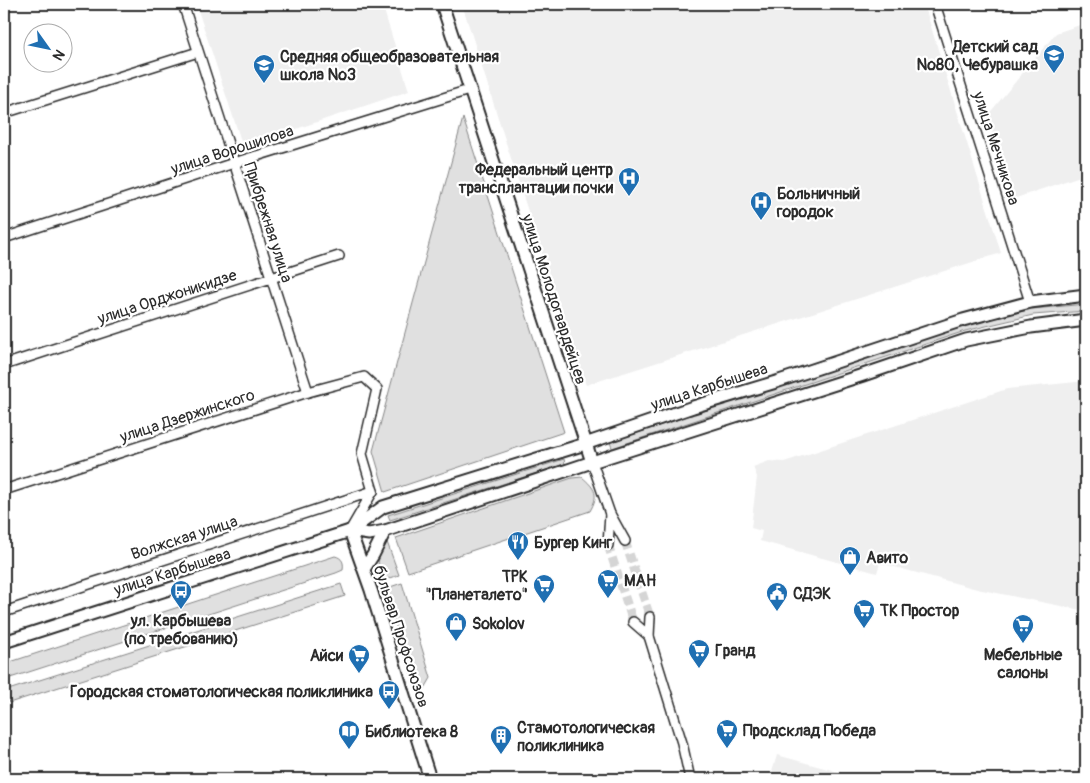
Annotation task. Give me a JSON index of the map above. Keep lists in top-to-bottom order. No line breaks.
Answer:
{"streets":{"street":["улица Мечникова","улица Ворошилова","Прибрежная улица","улица Орджоникидзе","улица Молодогвардейцев","улица Карбышева","улица Дзержинского","Волжская улица","бульвар Профсоюзов"]},"crossings":[["улица Мечникова","улица Карбышева"],["улица Ворошилова","Прибрежная улица"],["улица Ворошилова","улица Молодогвардейцев"],["Прибрежная улица","улица Орджоникидзе"],["Прибрежная улица","улица Дзержинского"],["улица Молодогвардейцев","улица Карбышева"],["улица Карбышева","бульвар Профсоюзов"],["улица Дзержинского","Волжская улица"]],"places":{"school or university":["Детский сад №80, Чебурашка","Средняя общеобразовательная школа №3"],"hospital":["Федеральный центр трансплантации почки","Больничный городок"],"restaurant":["Бургер Кинг"],"shop":["Авито","Sokolov"],"supermarket":["МАН","ТРК \"Планеталето\"","ТК Простор","Мебельные салоны","Гранд","Айси","Продсклад Победа"],"bus stop":["ул. Карбышева (по требованию)","Городская стоматологическая поликлиника"],"public building":["СДЭК"],"library":["Библиотека 8"],"building":["Стамотологическая поликлиника"]},"north":"bottom right"}
